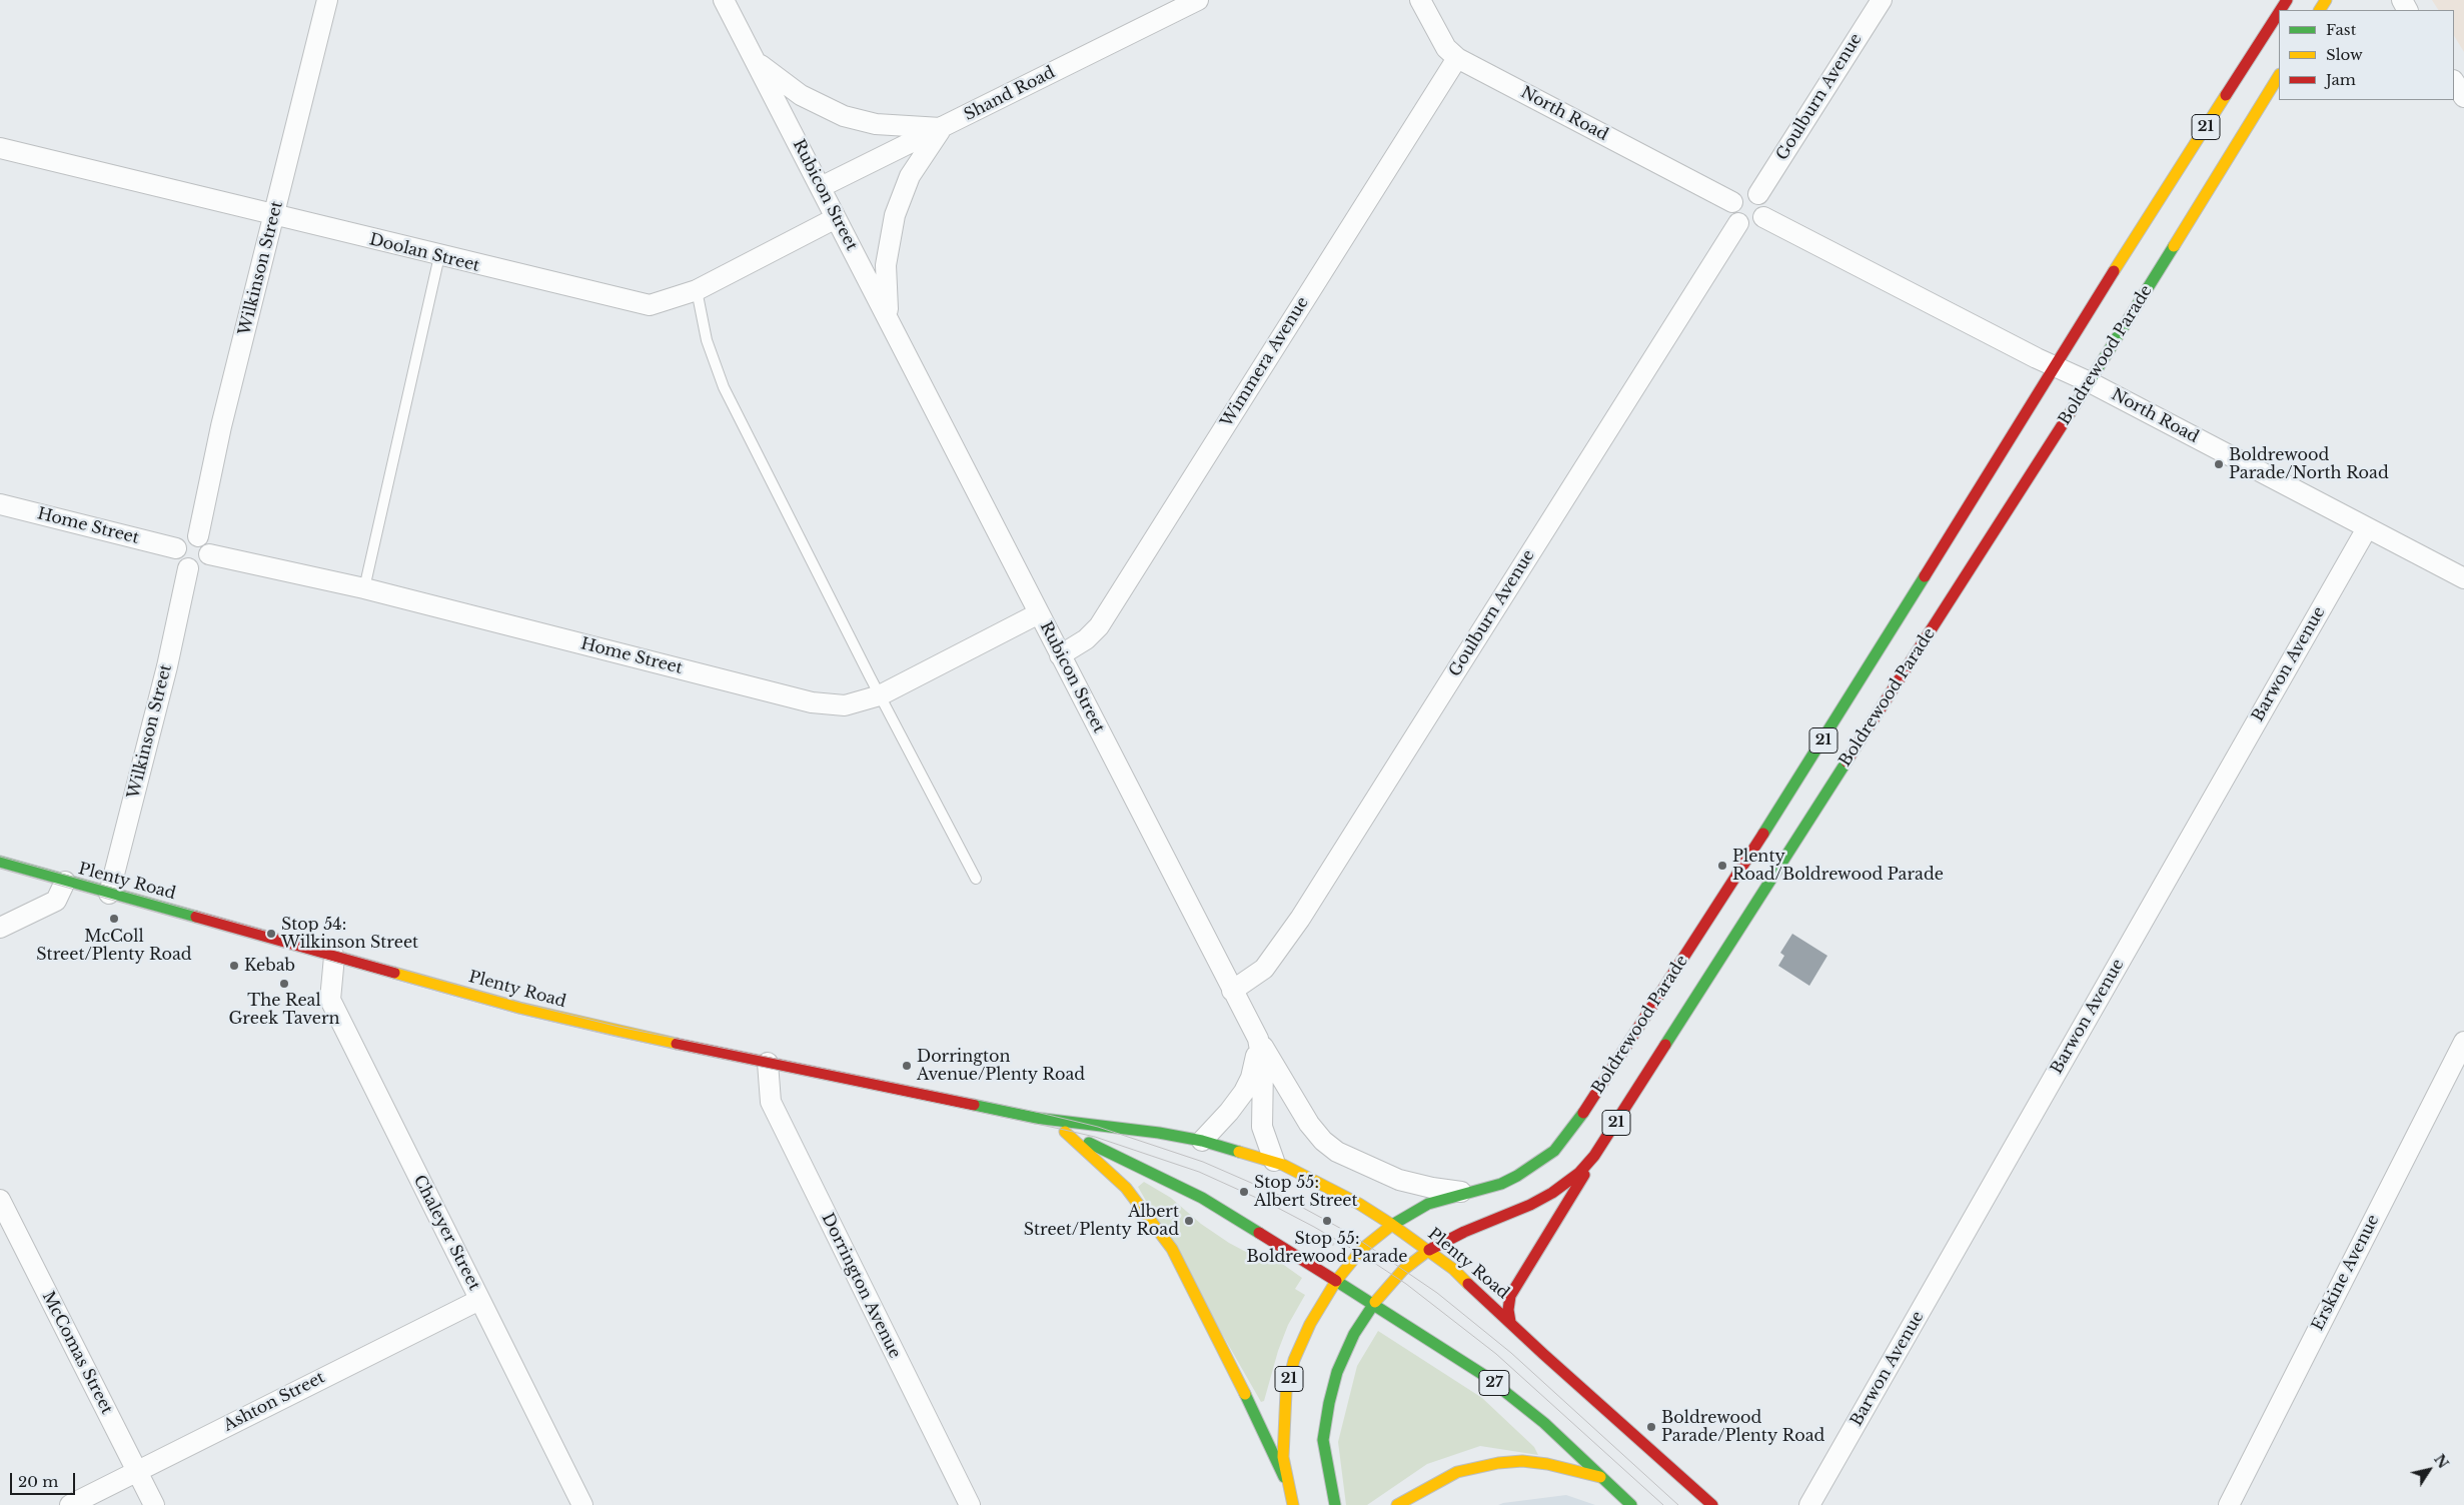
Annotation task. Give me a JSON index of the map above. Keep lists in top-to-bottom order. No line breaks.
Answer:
{"streets":{"main road":["21","Boldrewood Parade","Plenty Road","27"],"street":["Shand Road","Goulburn Avenue","North Road","Rubicon Street","Doolan Street","Wilkinson Street","Wimmera Avenue","Home Street","Barwon Avenue","Chaleyer Street","Erskine Avenue","Dorrington Avenue","McComas Street","Ashton Street"]},"crossings":[["Shand Road","Rubicon Street"],["Goulburn Avenue","North Road"],["Goulburn Avenue","Rubicon Street"],["North Road","Boldrewood Parade"],["North Road","Wimmera Avenue"],["North Road","Barwon Avenue"],["21","Boldrewood Parade"],["21","Plenty Road"],["Rubicon Street","Doolan Street"],["Rubicon Street","Boldrewood Parade"],["Rubicon Street","Wimmera Avenue"],["Rubicon Street","Home Street"],["Rubicon Street","Plenty Road"],["Doolan Street","Wilkinson Street"],["Wilkinson Street","Home Street"],["Wilkinson Street","Plenty Road"],["Boldrewood Parade","Plenty Road"],["Plenty Road","Chaleyer Street"],["Plenty Road","Dorrington Avenue"],["Chaleyer Street","Ashton Street"],["McComas Street","Ashton Street"]],"places":["Boldrewood Parade/North Road","Plenty Road/Boldrewood Parade","McColl Street/Plenty Road","Stop 54: Wilkinson Street","Kebab","The Real Greek Tavern","Dorrington Avenue/Plenty Road","Stop 55: Albert Street","Albert Street/Plenty Road","Stop 55: Boldrewood Parade","Boldrewood Parade/Plenty Road"],"legend":["Fast","Slow","Jam"],"scale_bar":"20 m","north":"top right"}
